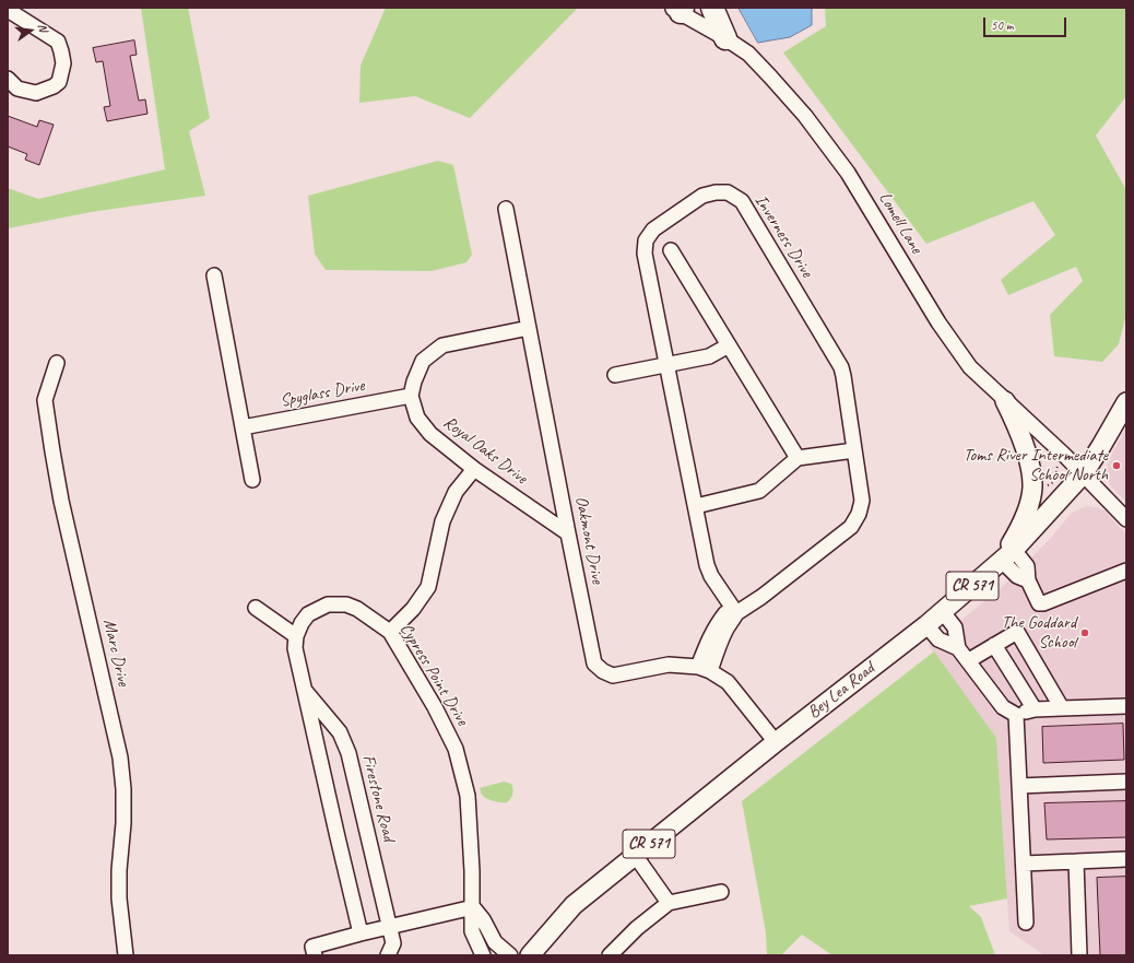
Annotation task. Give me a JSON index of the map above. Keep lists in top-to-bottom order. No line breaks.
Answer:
{"streets":{"main road":["CR 571","Bey Lea Road"],"street":["Lomell Lane","Inverness Drive","Spyglass Drive","Royal Oaks Drive","Oakmont Drive","Marc Drive","Cypress Point Drive","Firestone Road"]},"crossings":[["Lomell Lane","Bey Lea Road"],["Inverness Drive","Oakmont Drive"],["Spyglass Drive","Royal Oaks Drive"],["Royal Oaks Drive","Oakmont Drive"],["Oakmont Drive","Bey Lea Road"]],"places":["Toms River Intermediate School North","The Goddard School"],"scale_bar":"50 m","north":"right"}
